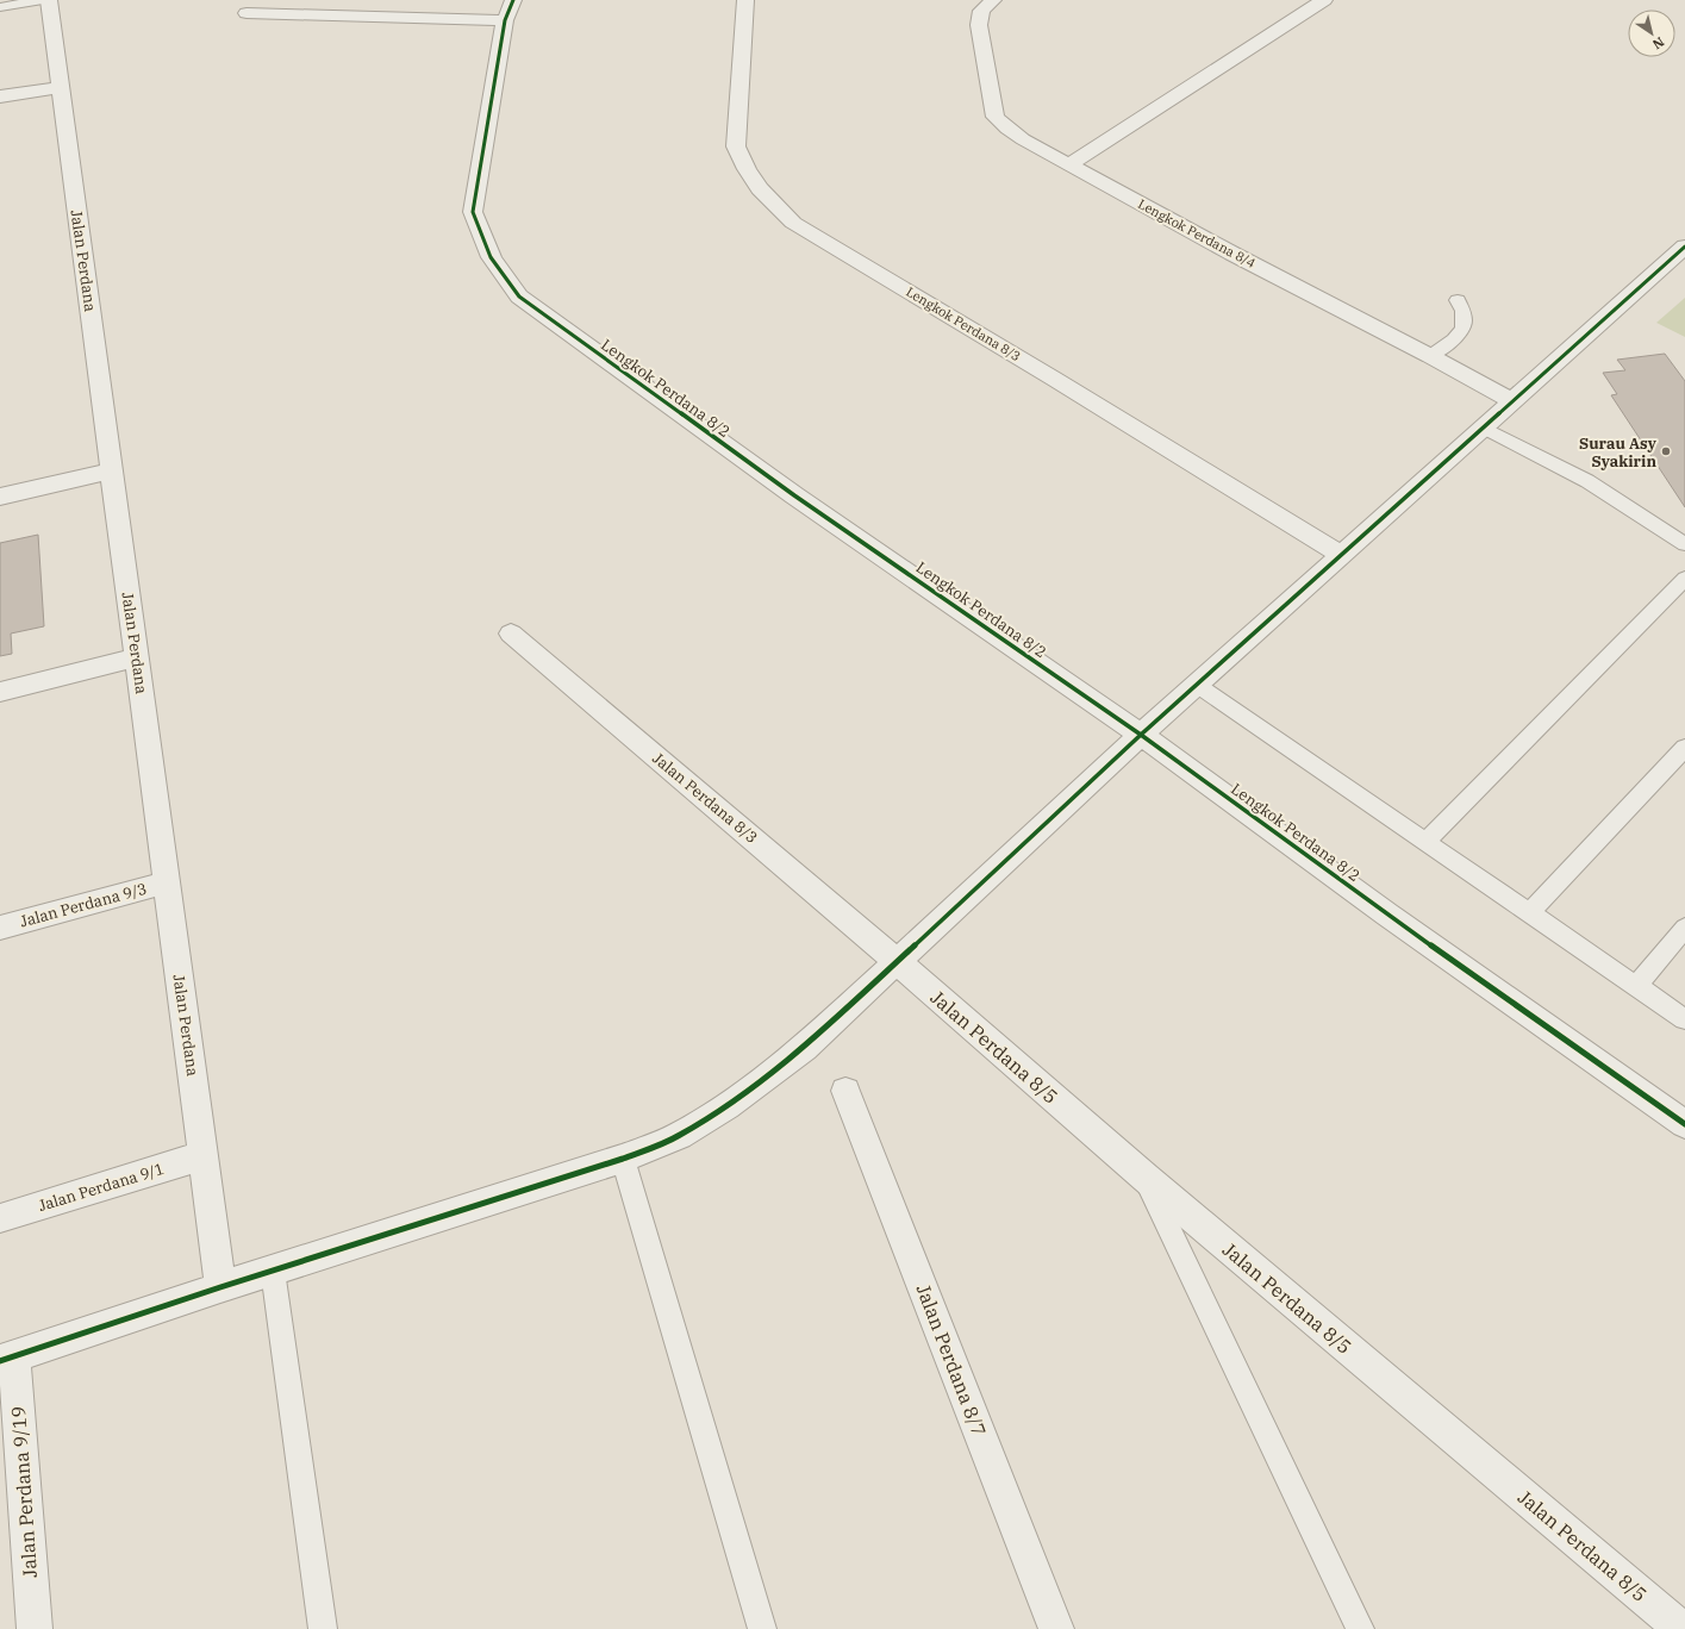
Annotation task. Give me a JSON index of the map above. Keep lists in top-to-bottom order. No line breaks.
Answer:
{"streets":{"street":["Lengkok Perdana 8/4","Jalan Perdana","Lengkok Perdana 8/3","Lengkok Perdana 8/2","Jalan Perdana 8/3","Jalan Perdana 9/3","Jalan Perdana 8/5","Jalan Perdana 9/1","Jalan Perdana 8/7","Jalan Perdana 9/19"]},"crossings":[["Jalan Perdana","Jalan Perdana 9/3"],["Jalan Perdana","Jalan Perdana 9/1"],["Jalan Perdana 8/3","Jalan Perdana 8/5"]],"places":["Surau Asy Syakirin"],"north":"bottom right"}
